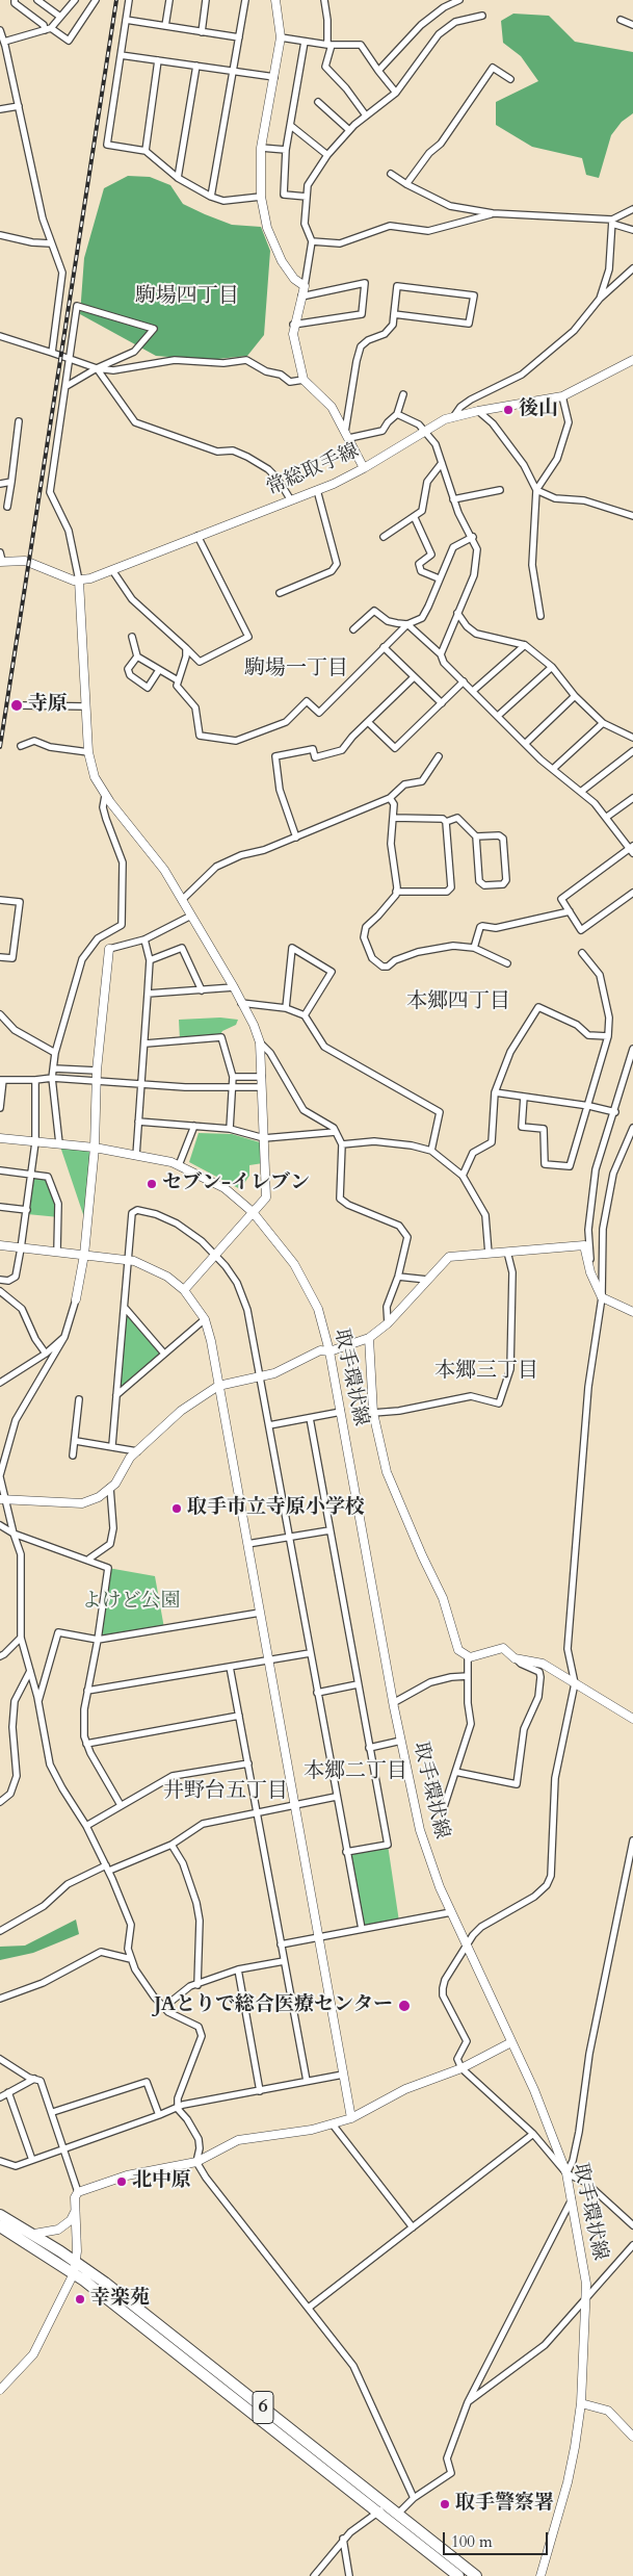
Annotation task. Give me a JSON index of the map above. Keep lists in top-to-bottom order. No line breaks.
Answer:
{"streets":{"highway":["6"],"street":["常総取手線","取手環状線"]},"districts":["駒場四丁目","駒場一丁目","本郷四丁目","本郷三丁目","本郷二丁目","井野台五丁目"],"parks":["よけど公園"],"places":["後山","寺原","セブン-イレブン","取手市立寺原小学校","JAとりで総合医療センター","北中原","幸楽苑","取手警察署"],"scale_bar":"100 m"}
